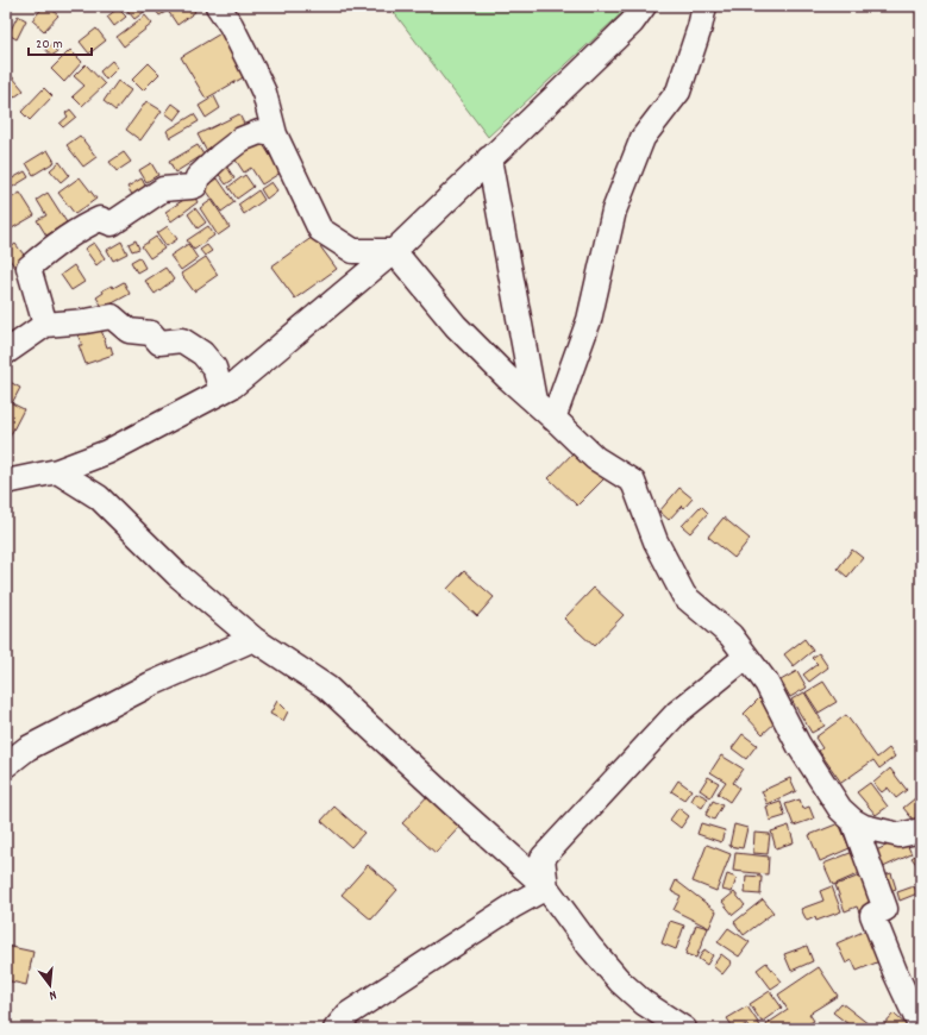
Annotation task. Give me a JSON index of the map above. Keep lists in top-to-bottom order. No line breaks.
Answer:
{"scale_bar":"20 m","north":"bottom"}
